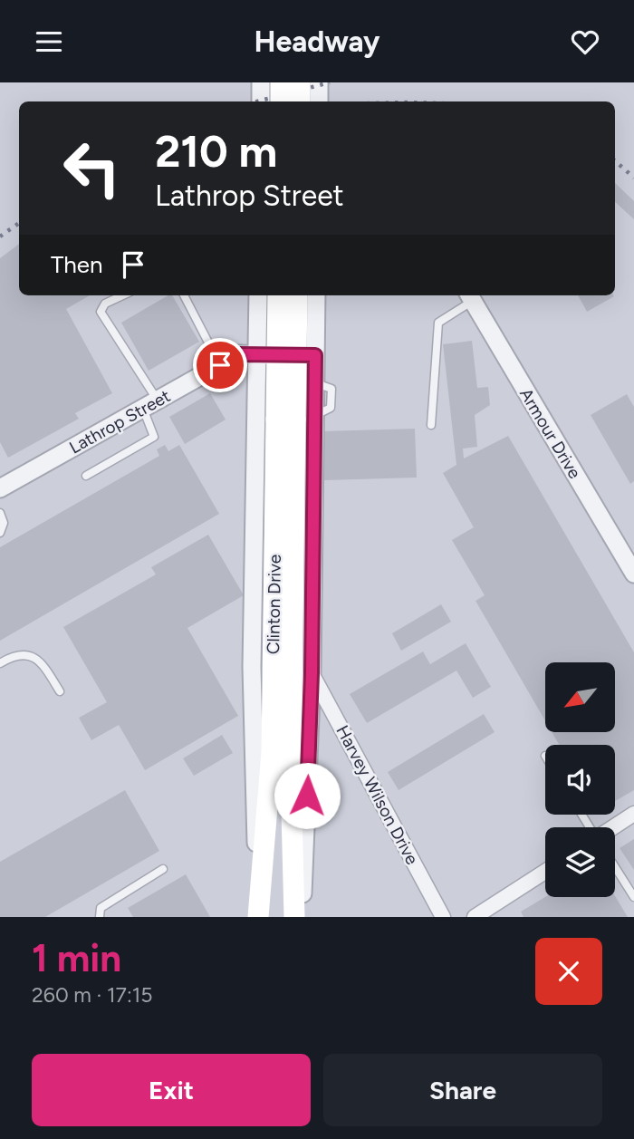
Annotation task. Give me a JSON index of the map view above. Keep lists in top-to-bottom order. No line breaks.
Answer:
{"streets":{"main road":["Clinton Drive"],"street":["Lathrop Street","Armour Drive","Harvey Wilson Drive"]},"north":"bottom left","page":{"header":"Headway","turn":["210 m","Lathrop Street"],"then":"Then","heading":["1 min","260 m · 17:15"],"buttons":["Exit","Share"]}}
